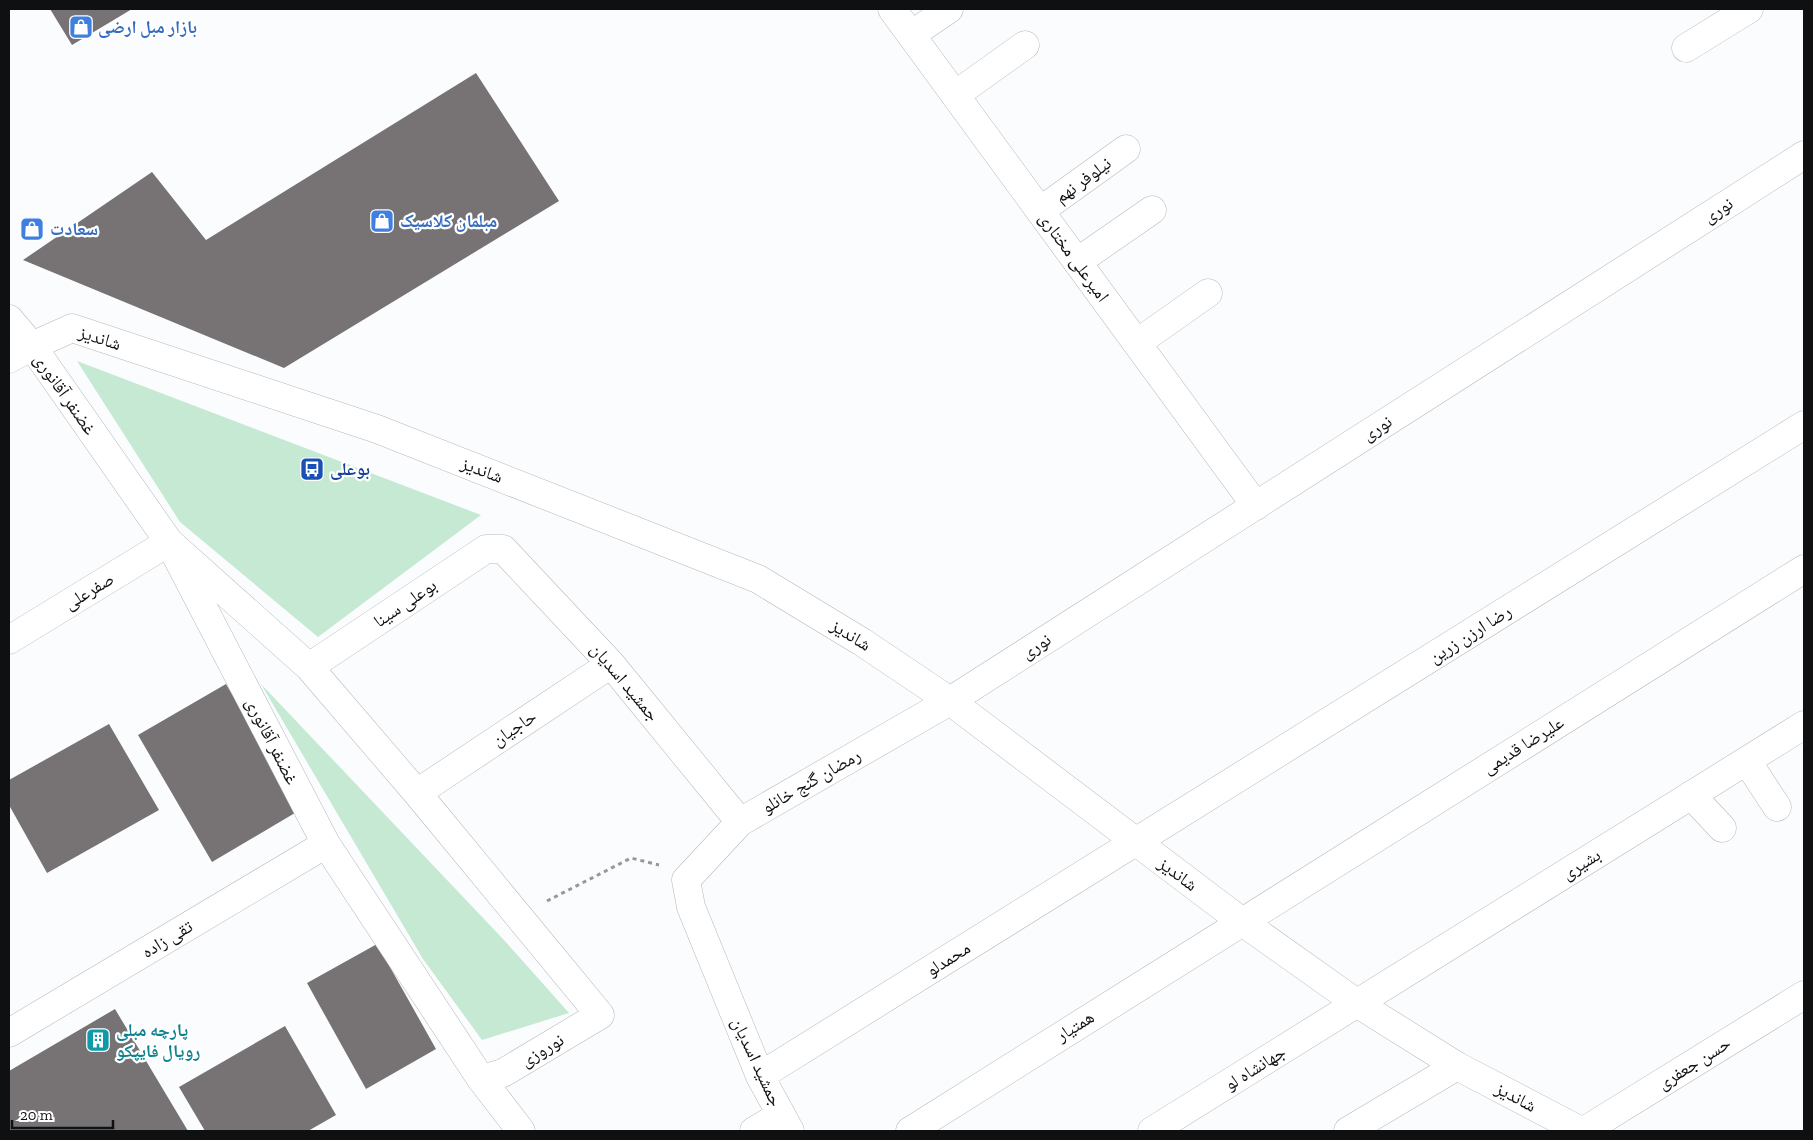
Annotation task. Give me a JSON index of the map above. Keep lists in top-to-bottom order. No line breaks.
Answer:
{"streets":{"street":["نیلوفر نهم","نوری","امیرعلی مختاری","شاندیز","غضنفر آقانوری","صفرعلی","بوعلی سینا","رضا ارزن زرین","جمشید اسدیان","حاجیان","علیرضا قدیمی","رمضان گنج خانلو","بشیری","تقی زاده","محمدلو","همتیار","نوروزی","حسن جعفری","جهانشاه لو"]},"crossings":[["نیلوفر نهم","امیرعلی مختاری"],["نوری","امیرعلی مختاری"],["نوری","شاندیز"],["نوری","رمضان گنج خانلو"],["شاندیز","غضنفر آقانوری"],["شاندیز","رضا ارزن زرین"],["شاندیز","علیرضا قدیمی"],["شاندیز","رمضان گنج خانلو"],["شاندیز","بشیری"],["شاندیز","محمدلو"],["شاندیز","همتیار"],["شاندیز","حسن جعفری"],["شاندیز","جهانشاه لو"],["غضنفر آقانوری","صفرعلی"],["غضنفر آقانوری","تقی زاده"],["غضنفر آقانوری","نوروزی"],["بوعلی سینا","جمشید اسدیان"],["رضا ارزن زرین","محمدلو"],["جمشید اسدیان","حاجیان"],["جمشید اسدیان","رمضان گنج خانلو"],["جمشید اسدیان","محمدلو"],["علیرضا قدیمی","همتیار"],["بشیری","جهانشاه لو"]],"places":{"shop":["بازار مبل ارضی","مبلمان کلاسیک","سعادت"],"bus stop":["بوعلی"],"building":["پارچه مبلی رویال فایپکو"]},"scale_bar":"20 m"}
